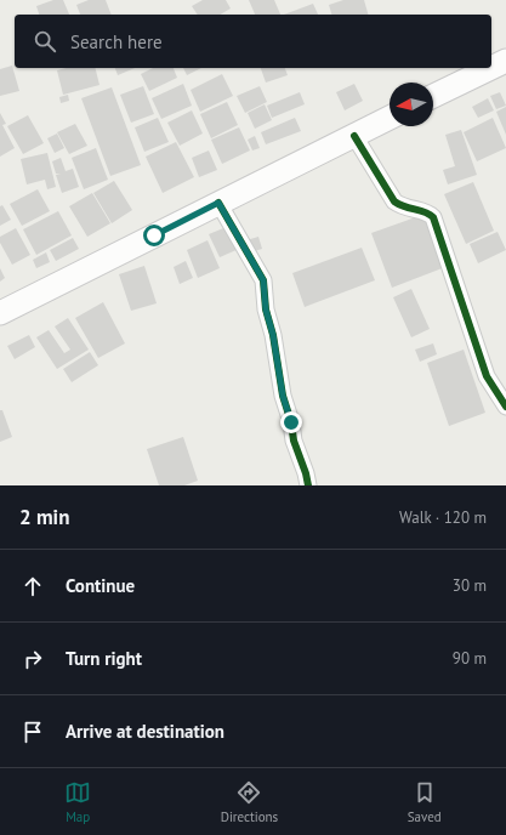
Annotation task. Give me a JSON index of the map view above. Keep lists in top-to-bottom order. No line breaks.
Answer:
{"north":"left","page":{"search":"Search here","heading":["2 min","Walk · 120 m"],"list":[["Continue","30 m"],["Turn right","90 m"],"Arrive at destination"],"nav":["Map","Directions","Saved"]}}
